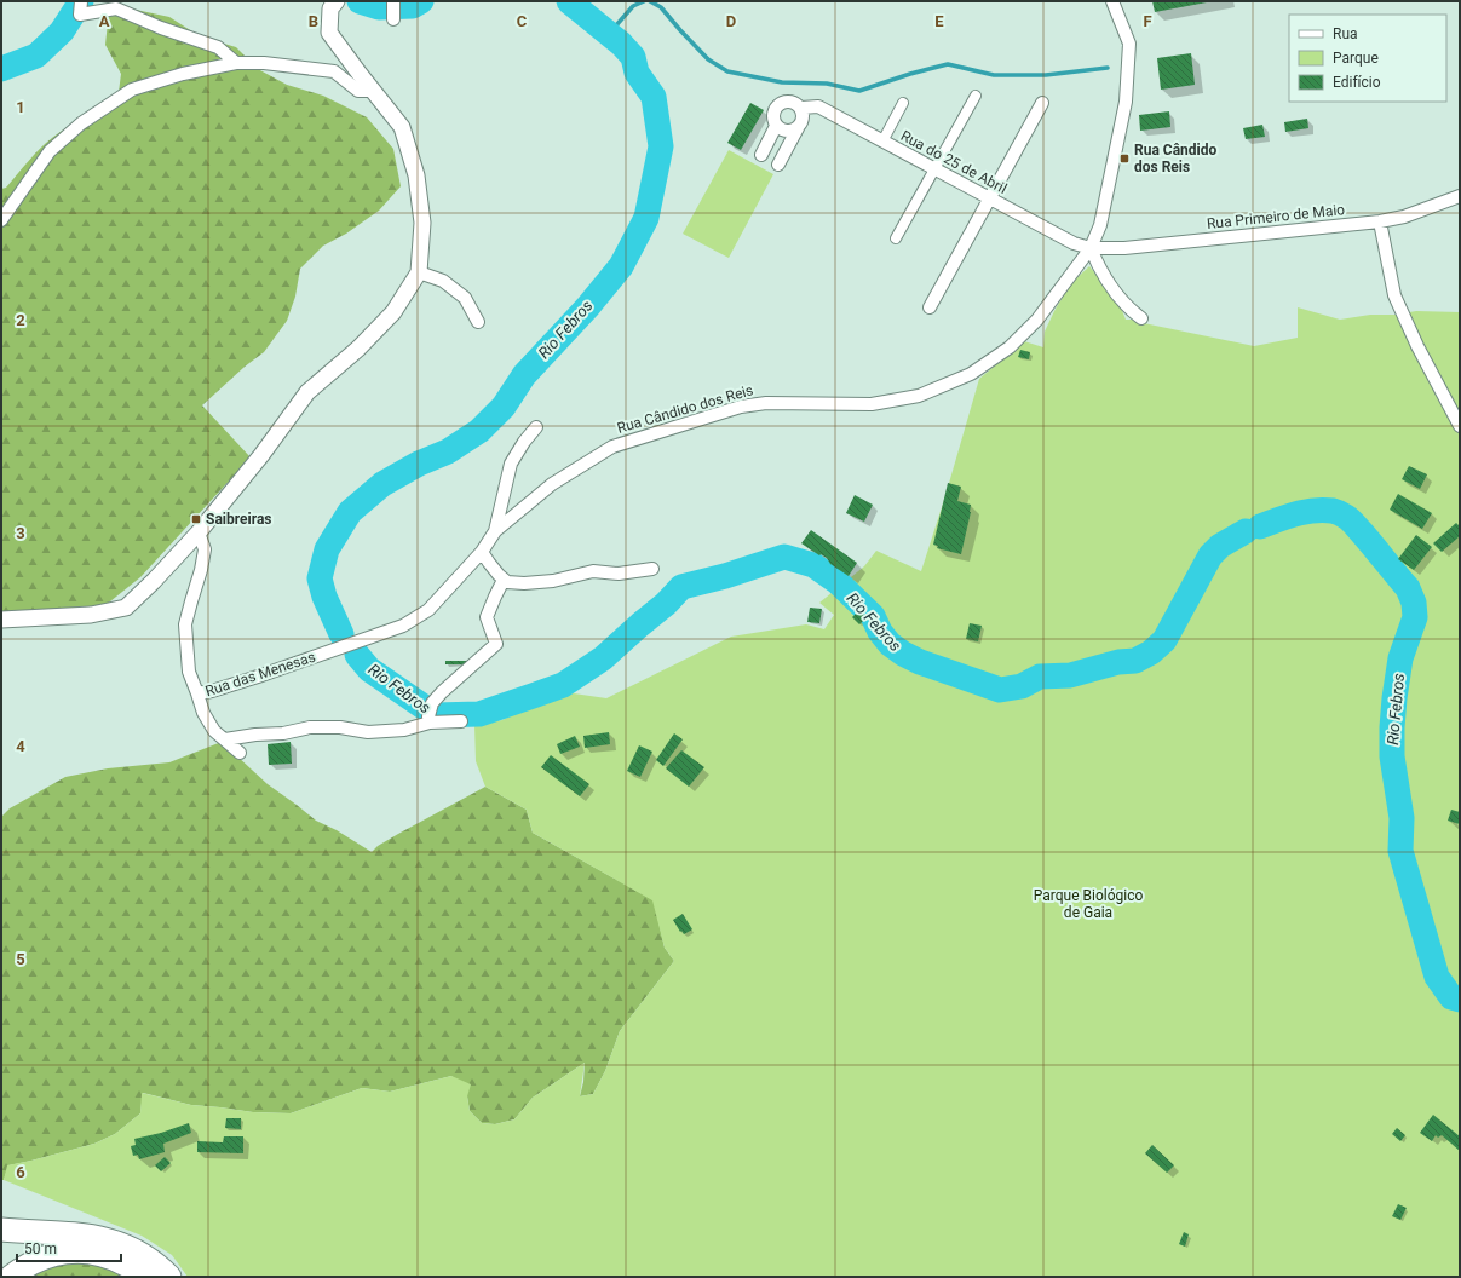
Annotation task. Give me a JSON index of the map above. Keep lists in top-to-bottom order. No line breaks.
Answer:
{"streets":{"street":["Rua do 25 de Abril","Rua Primeiro de Maio","Rua Cândido dos Reis","Rua das Menesas"]},"crossings":[["Rua do 25 de Abril","Rua Primeiro de Maio"],["Rua do 25 de Abril","Rua Cândido dos Reis"],["Rua Primeiro de Maio","Rua Cândido dos Reis"],["Rua Cândido dos Reis","Rua das Menesas"]],"water":["Rio Febros"],"parks":["Parque Biológico de Gaia"],"places":{"transit":["Rua Cândido dos Reis","Saibreiras"]},"legend":["Rua","Parque","Edifício"],"scale_bar":"50 m","grid":{"columns":["A","B","C","D","E","F"],"rows":["1","2","3","4","5","6"]}}
